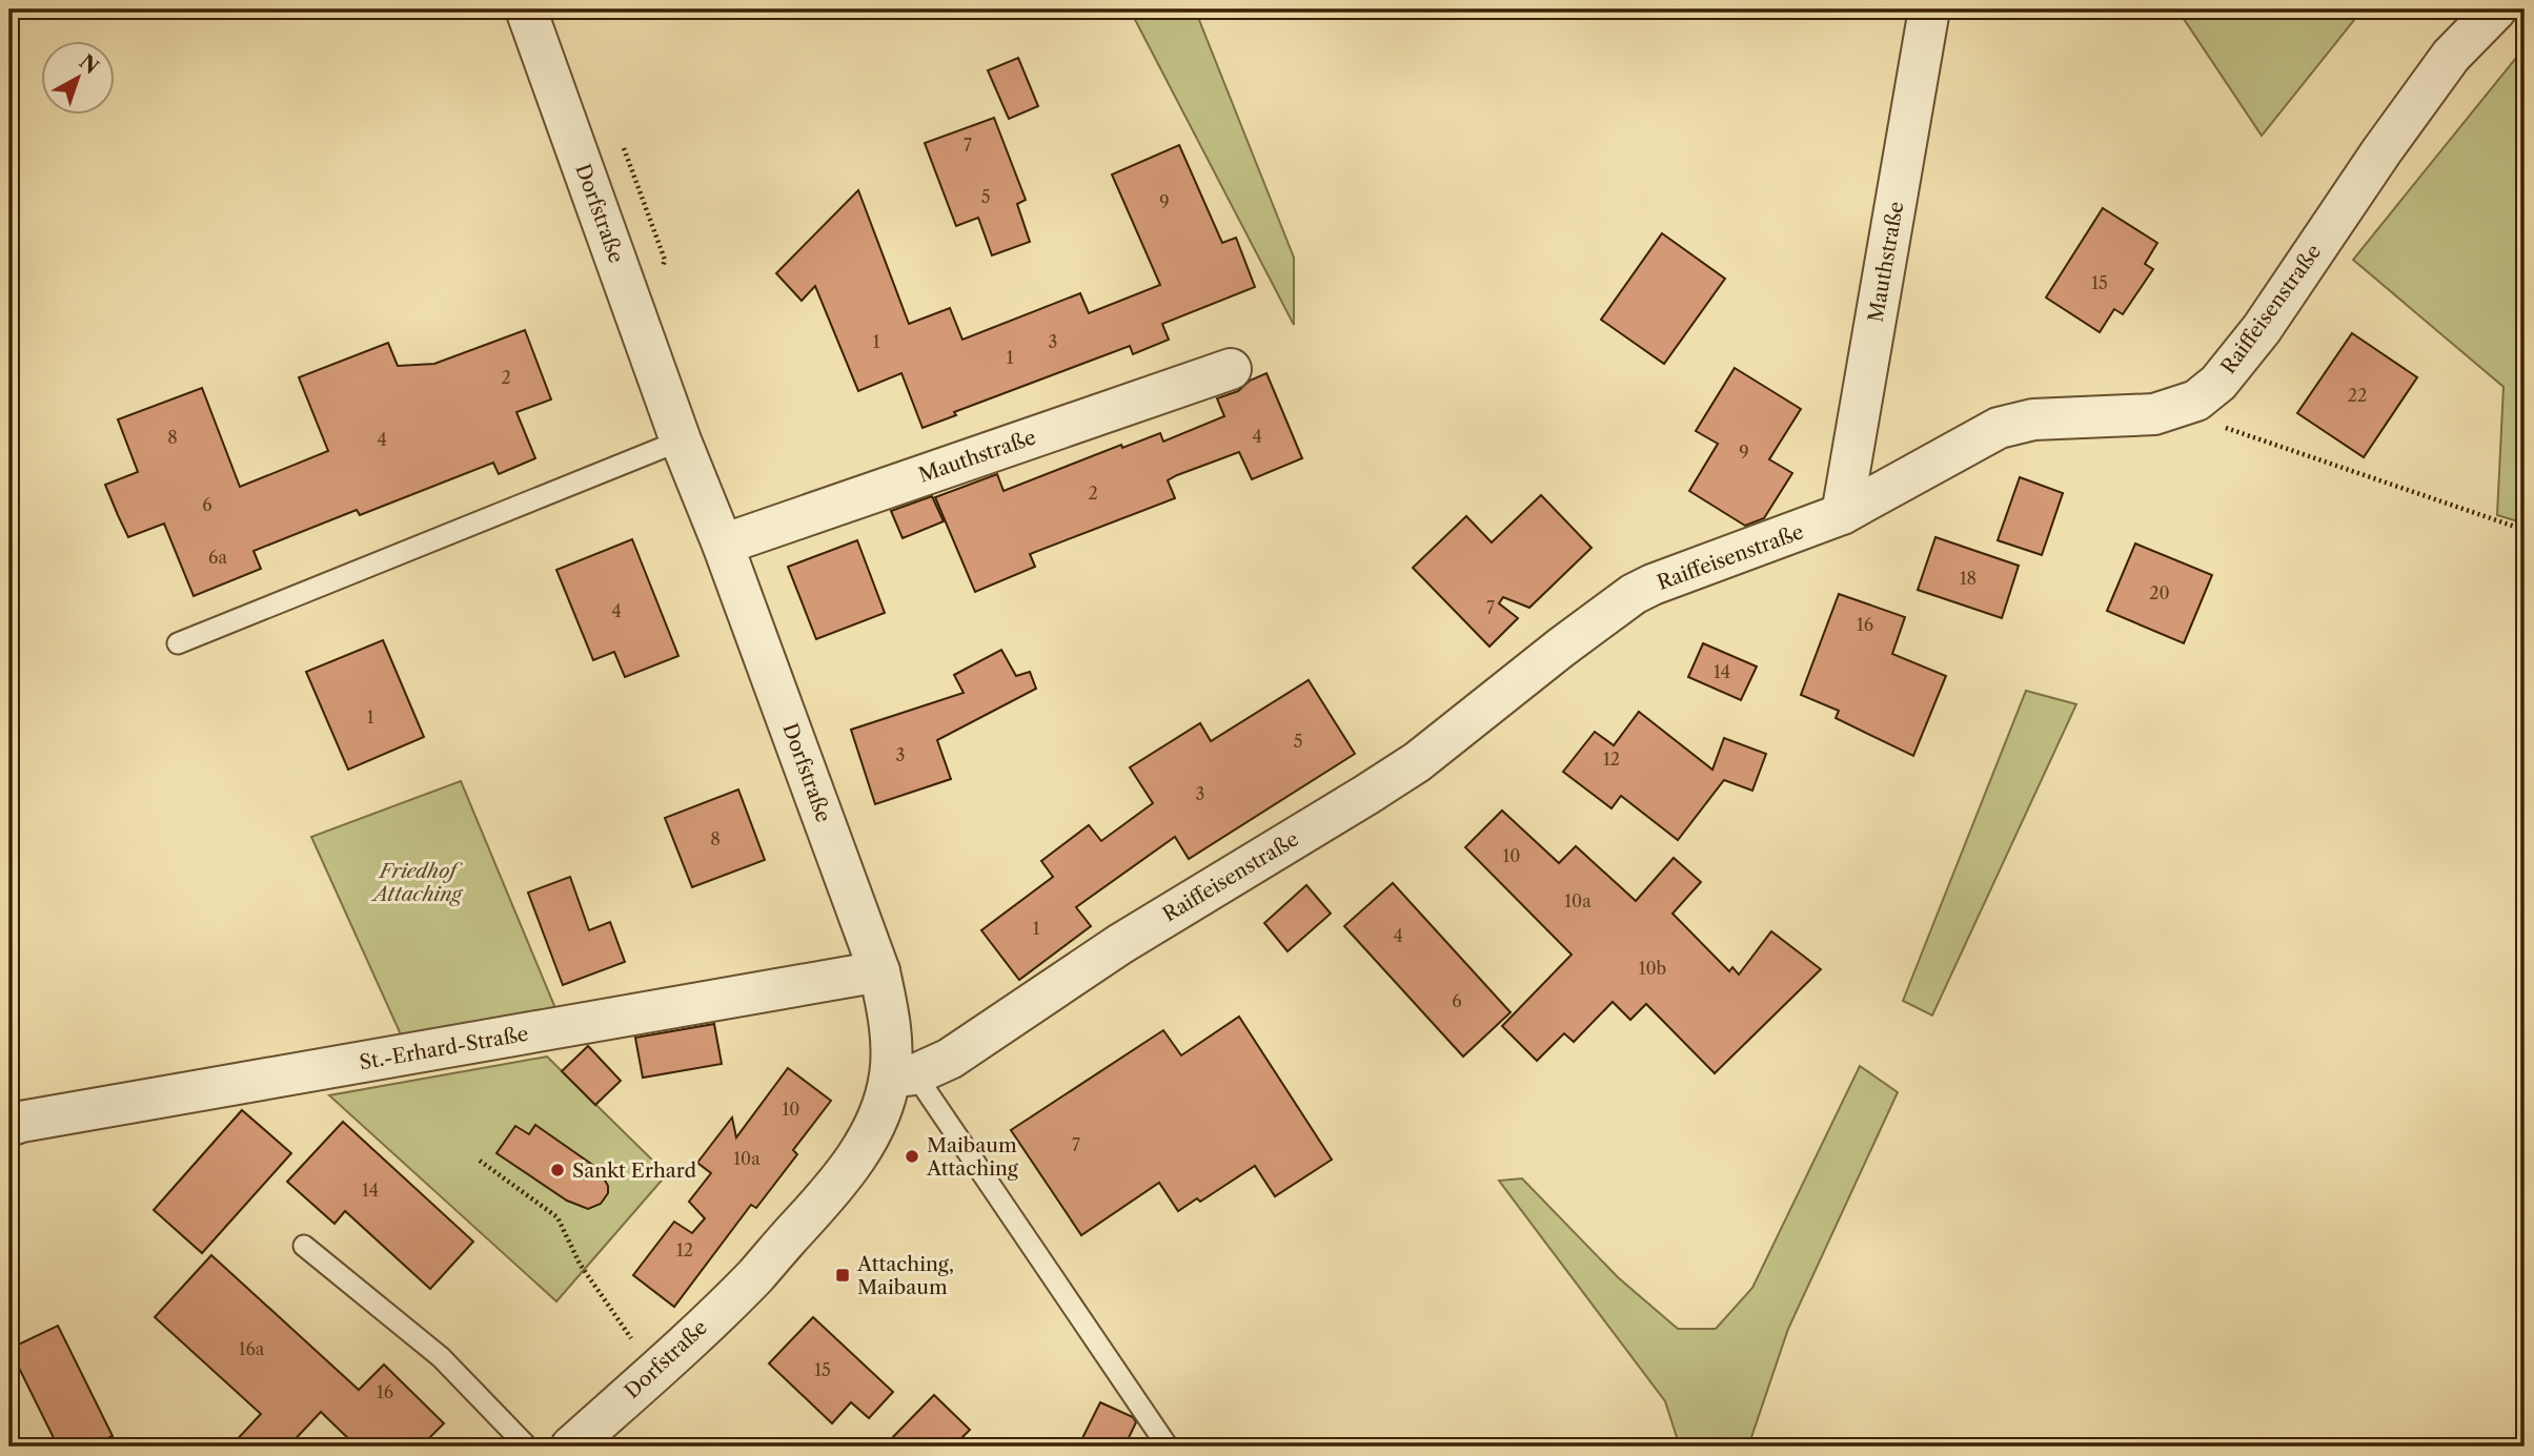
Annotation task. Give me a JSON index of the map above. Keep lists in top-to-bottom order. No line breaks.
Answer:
{"streets":{"street":["Dorfstraße","Mauthstraße","Raiffeisenstraße","St.-Erhard-Straße"]},"crossings":[["Dorfstraße","Mauthstraße"],["Dorfstraße","Raiffeisenstraße"],["Dorfstraße","St.-Erhard-Straße"],["Mauthstraße","Raiffeisenstraße"]],"parks":["Friedhof Attaching"],"places":{"other":["Maibaum Attaching","Sankt Erhard"],"transit":["Attaching, Maibaum"]},"house_numbers":["7","5","9","15","1","3","1","2","22","4","8","4","9","2","6","6a","18","20","7","4","16","14","1","5","3","12","3","8","10","10a","1","4","10b","6","10","7","10a","14","12","16a","15","16"],"north":"top right"}
